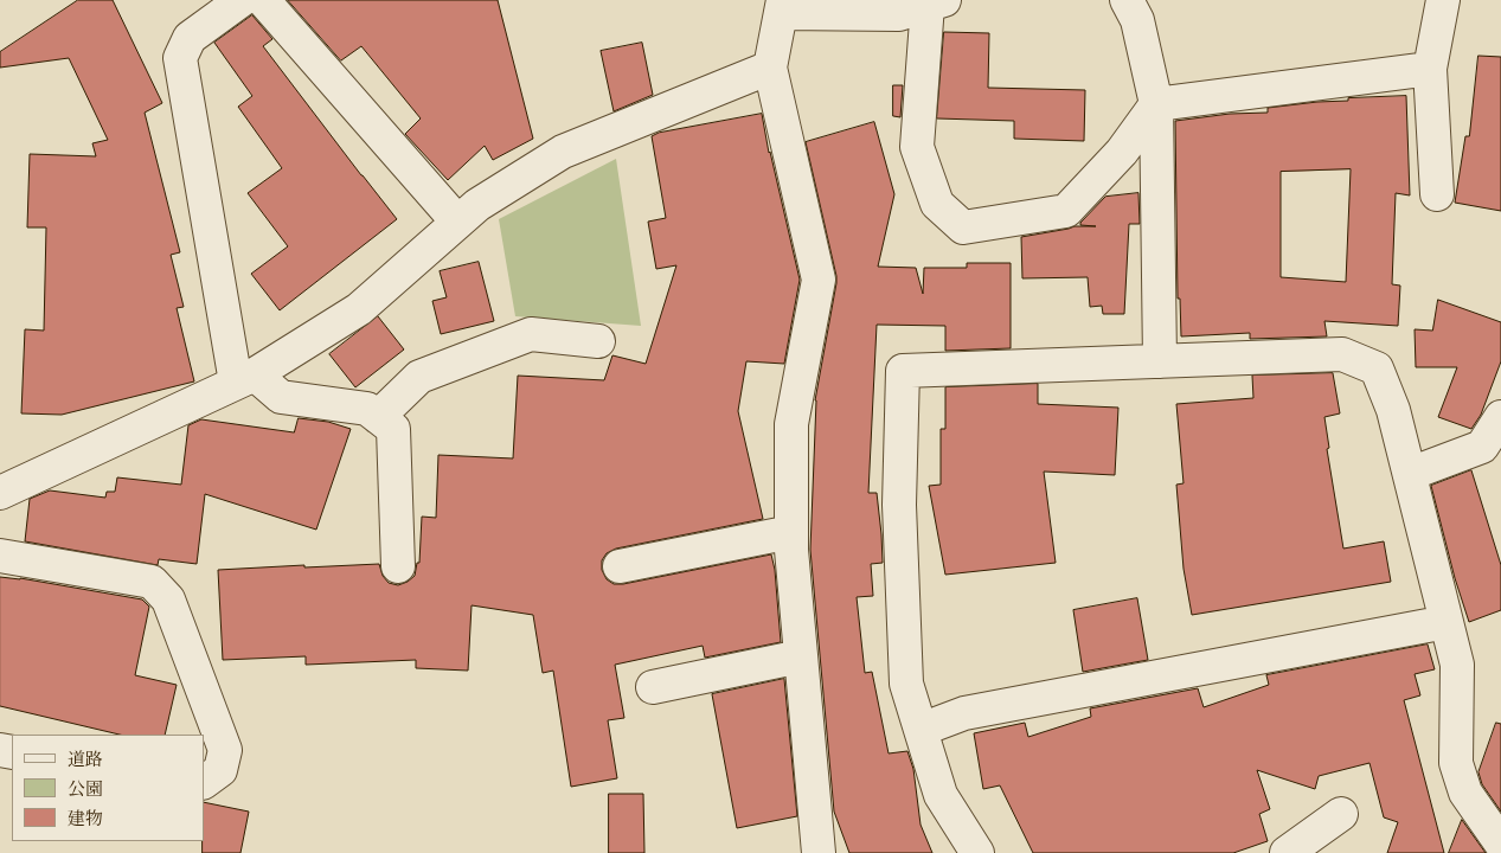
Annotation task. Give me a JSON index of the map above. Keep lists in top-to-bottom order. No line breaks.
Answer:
{"legend":["道路","公園","建物"]}
